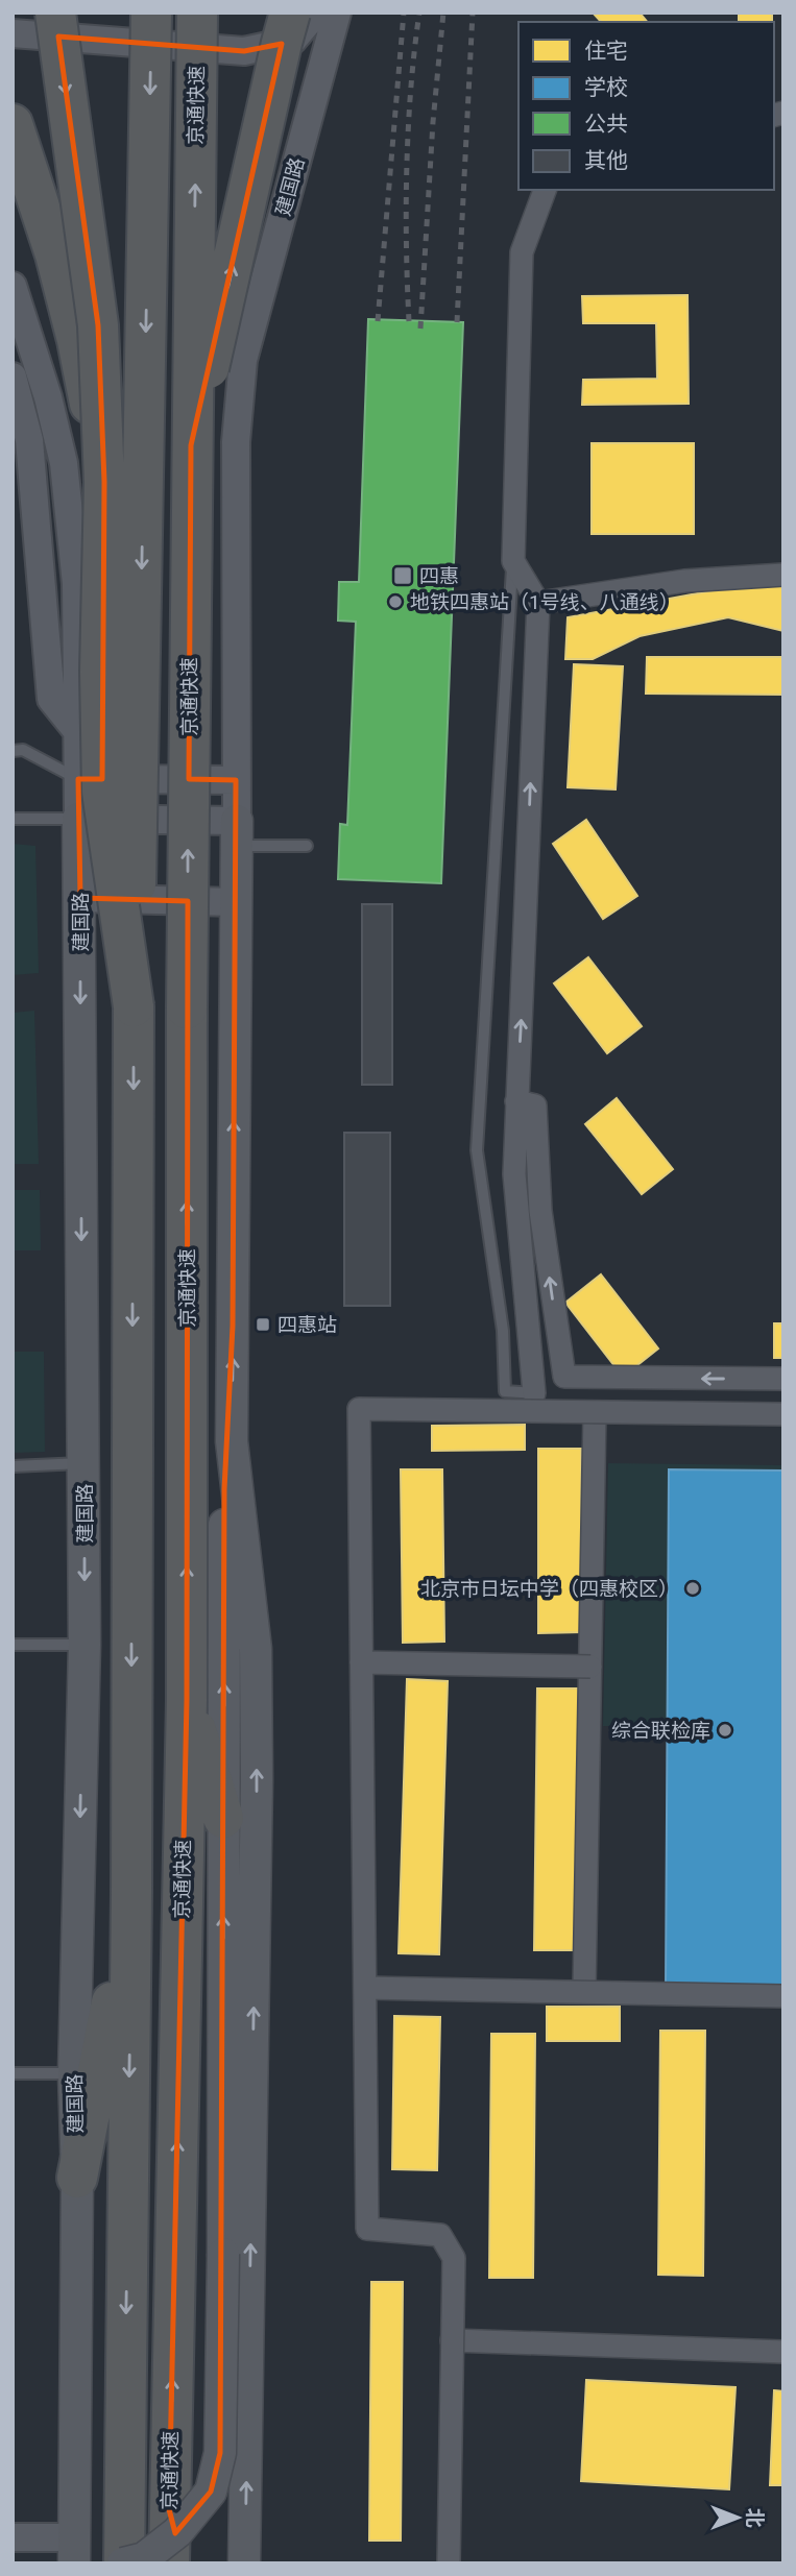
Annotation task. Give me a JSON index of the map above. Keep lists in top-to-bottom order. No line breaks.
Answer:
{"streets":{"highway":["京通快速"],"main road":["建国路"]},"one_way":["建国路"],"places":{"transit":["四惠","四惠站"],"other":["地铁四惠站（1号线、八通线）","北京市日坛中学（四惠校区）","综合联检库"]},"legend":["住宅","学校","公共","其他"],"north":"right"}
